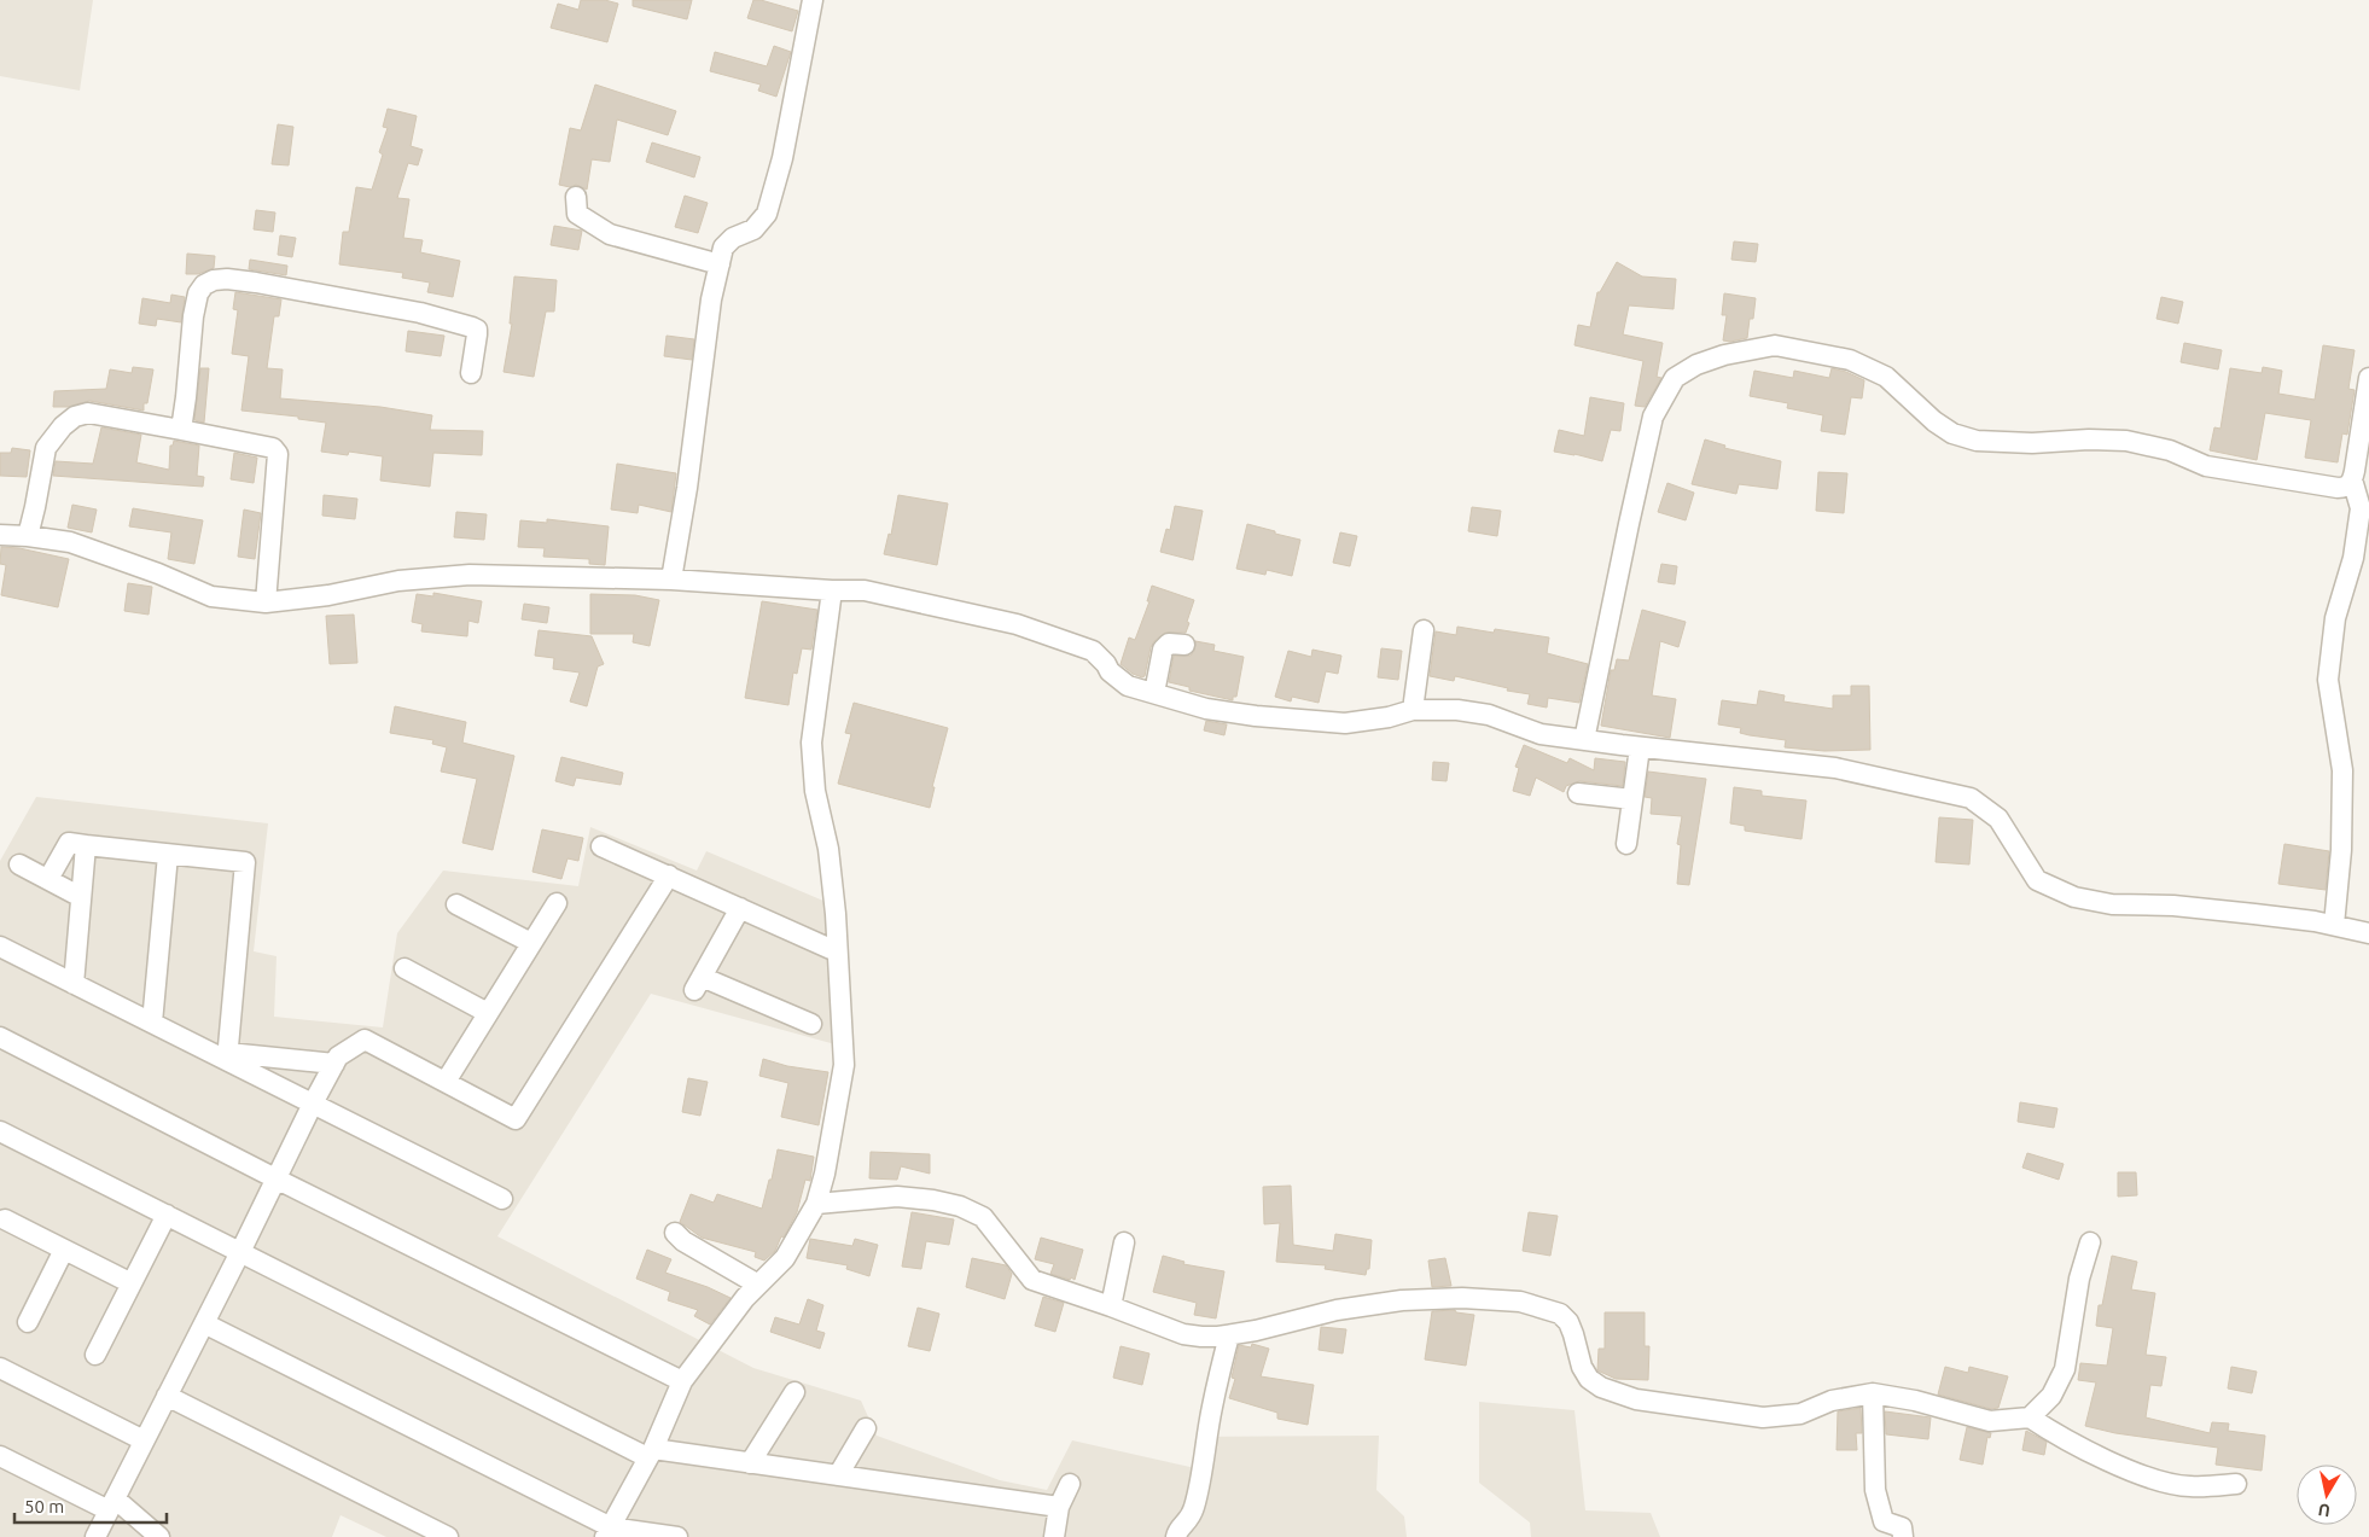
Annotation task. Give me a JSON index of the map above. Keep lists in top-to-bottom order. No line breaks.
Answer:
{"scale_bar":"50 m","north":"bottom"}
